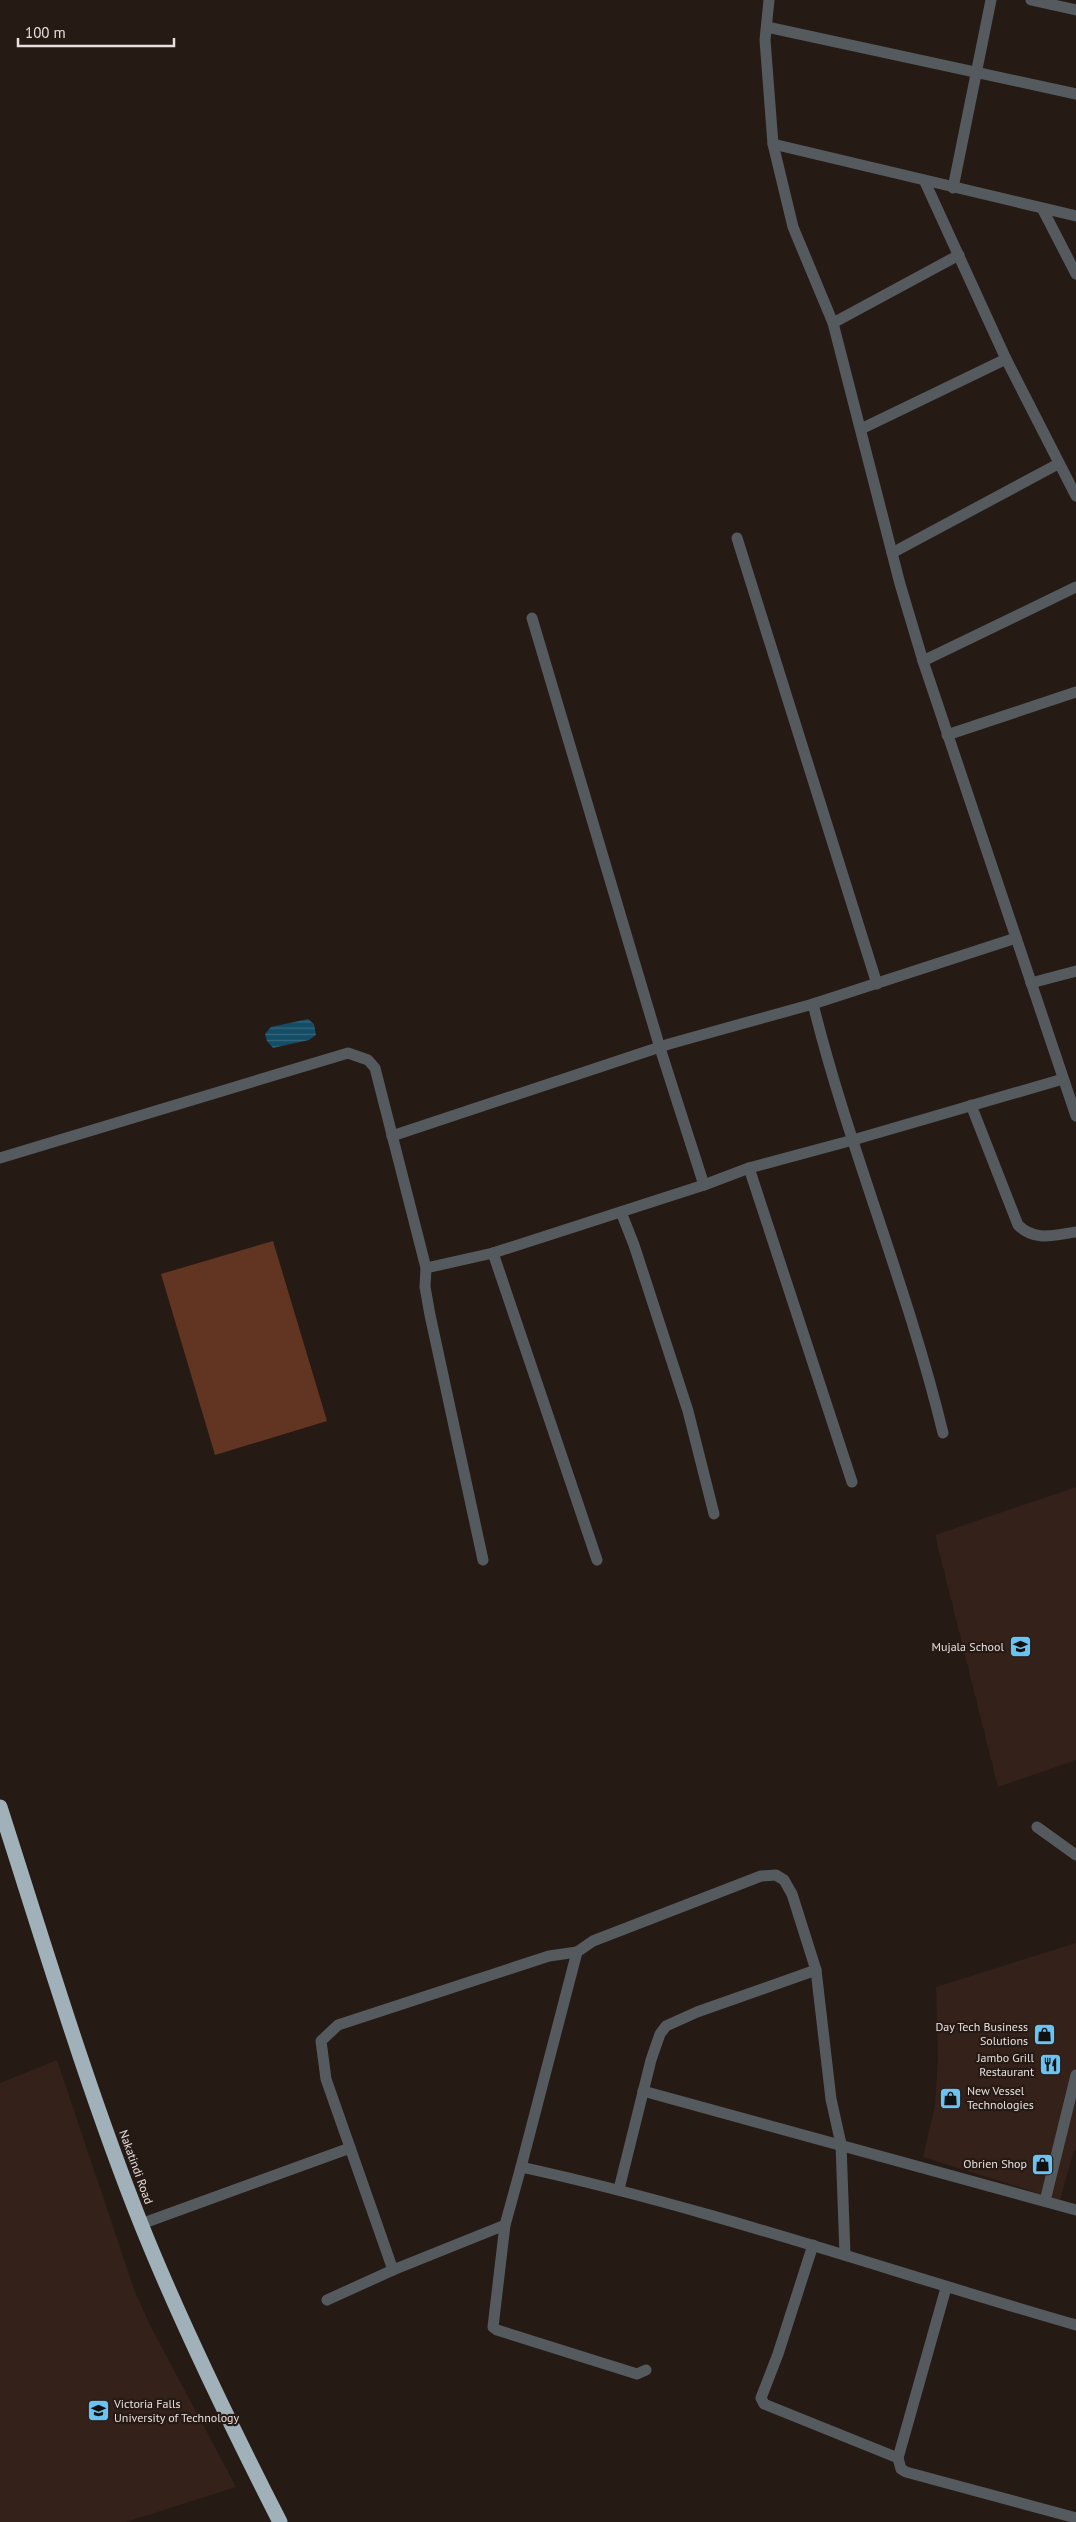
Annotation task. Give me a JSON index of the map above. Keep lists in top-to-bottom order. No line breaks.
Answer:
{"streets":{"highway":["Nakatindi Road"]},"places":{"school or university":["Mujala School","Victoria Falls University of Technology"],"shop":["Day Tech Business Solutions","New Vessel Technologies","Obrien Shop"],"restaurant":["Jambo Grill Restaurant"]},"scale_bar":"100 m"}
